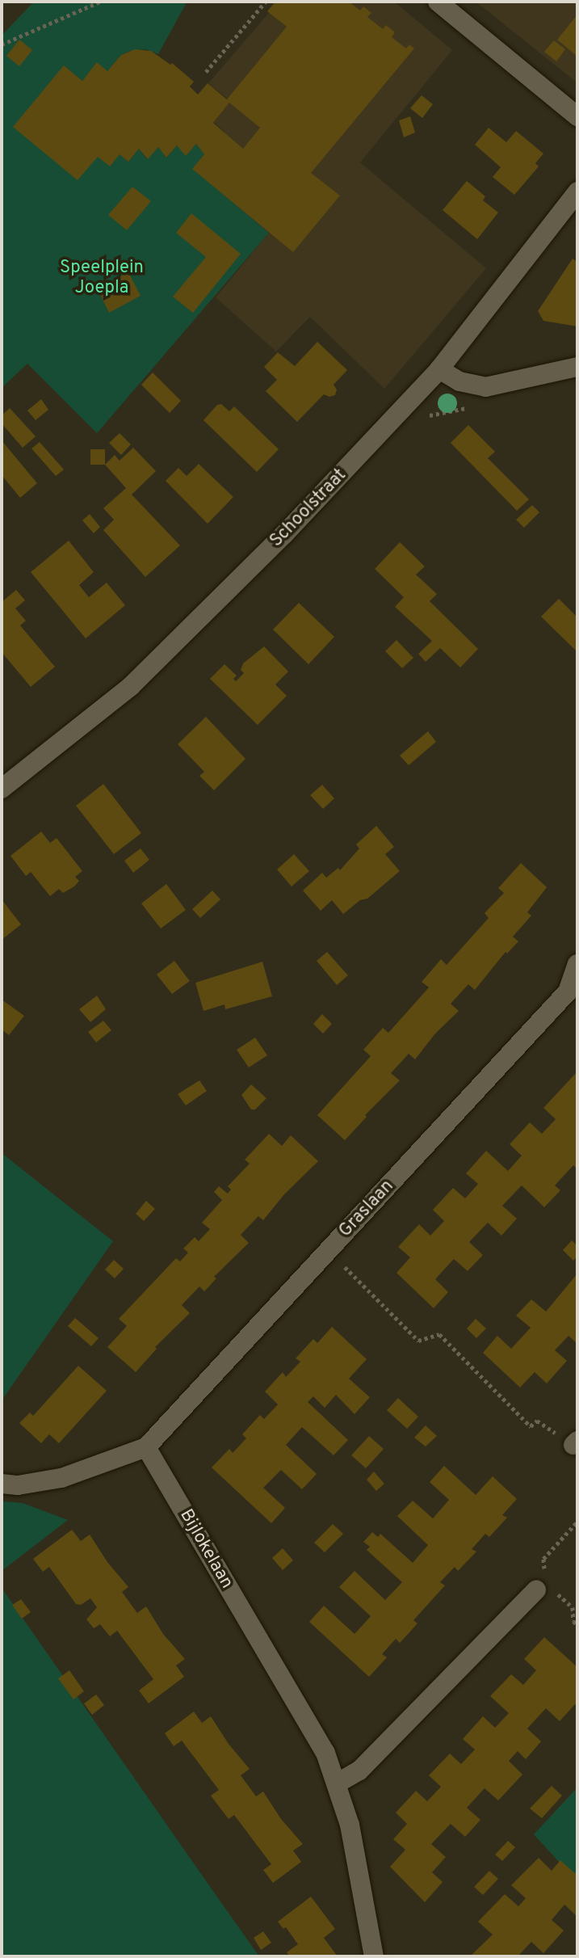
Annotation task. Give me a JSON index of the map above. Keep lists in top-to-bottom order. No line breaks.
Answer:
{"streets":{"street":["Schoolstraat","Graslaan","Bijlokelaan"]},"crossings":[["Graslaan","Bijlokelaan"]],"parks":["Speelplein Joepla"]}
